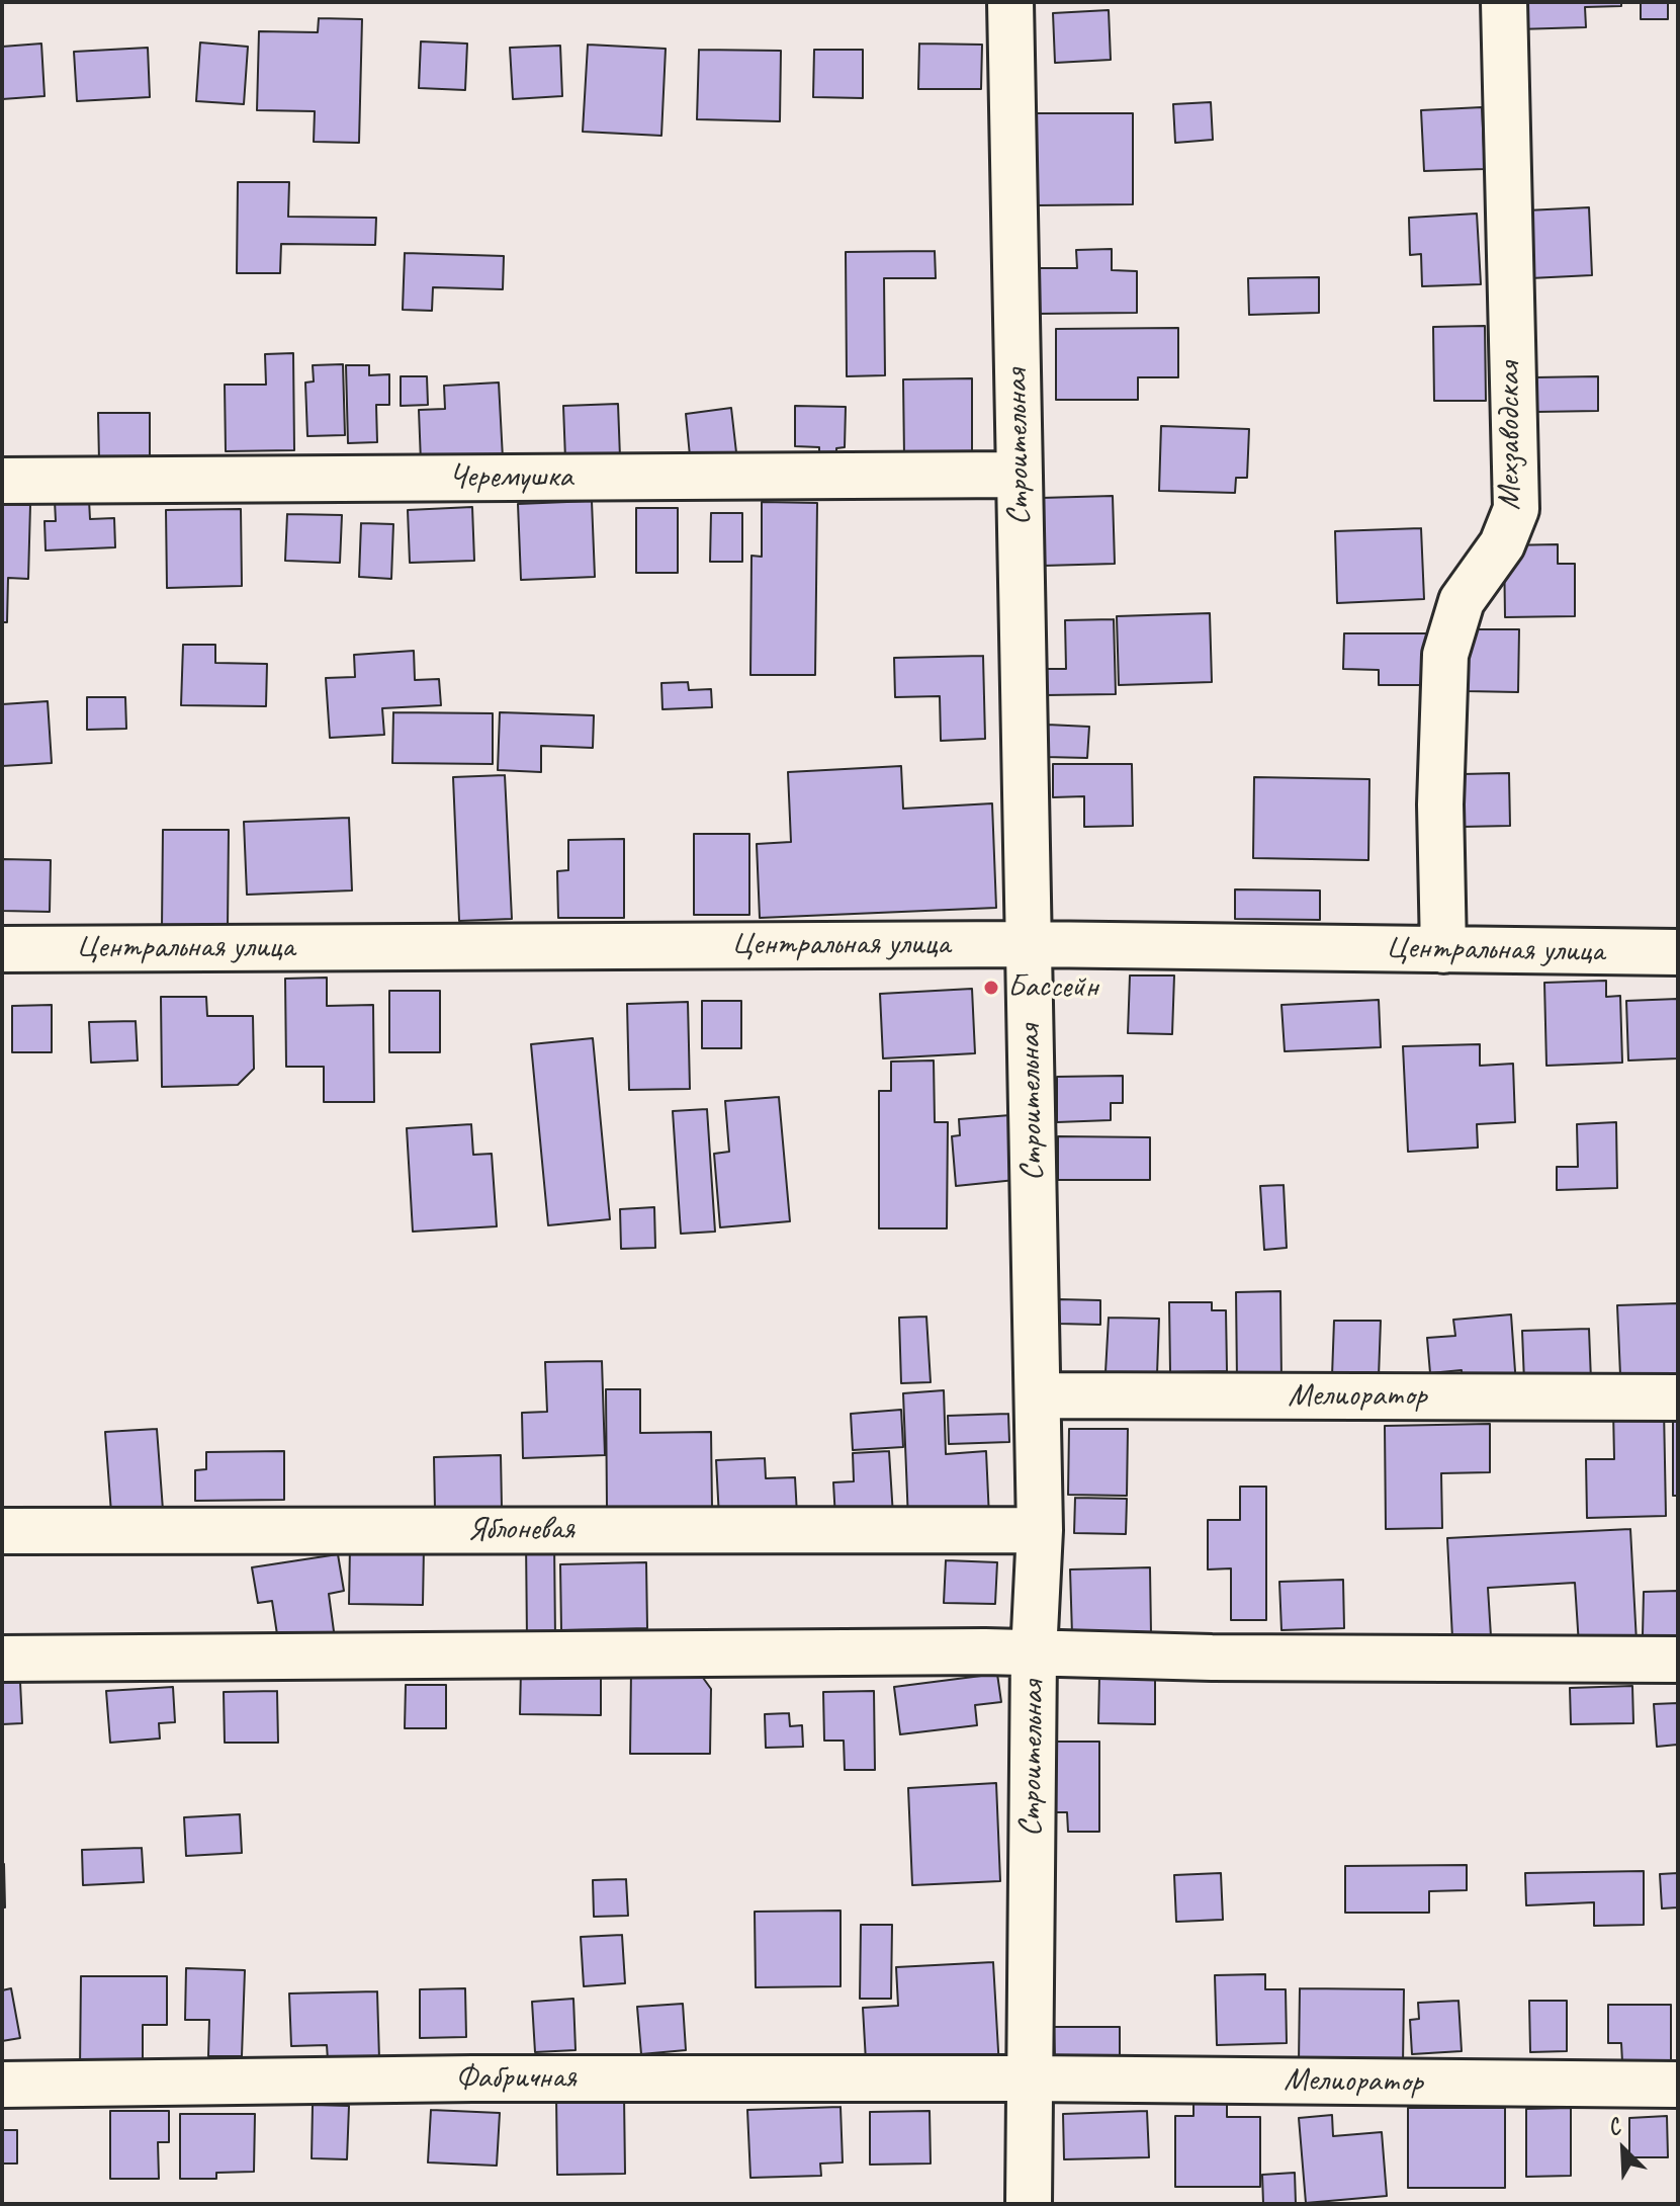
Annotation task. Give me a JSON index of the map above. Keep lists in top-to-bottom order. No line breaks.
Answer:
{"streets":{"street":["Мехзаводская","Строительная","Черемушка","Центральная улица","Мелиоратор","Яблоневая","Фабричная"]},"crossings":[["Мехзаводская","Центральная улица"],["Строительная","Черемушка"],["Строительная","Центральная улица"],["Строительная","Мелиоратор"],["Строительная","Яблоневая"],["Строительная","Фабричная"],["Мелиоратор","Фабричная"]],"places":["Бассейн"],"north":"top left"}
